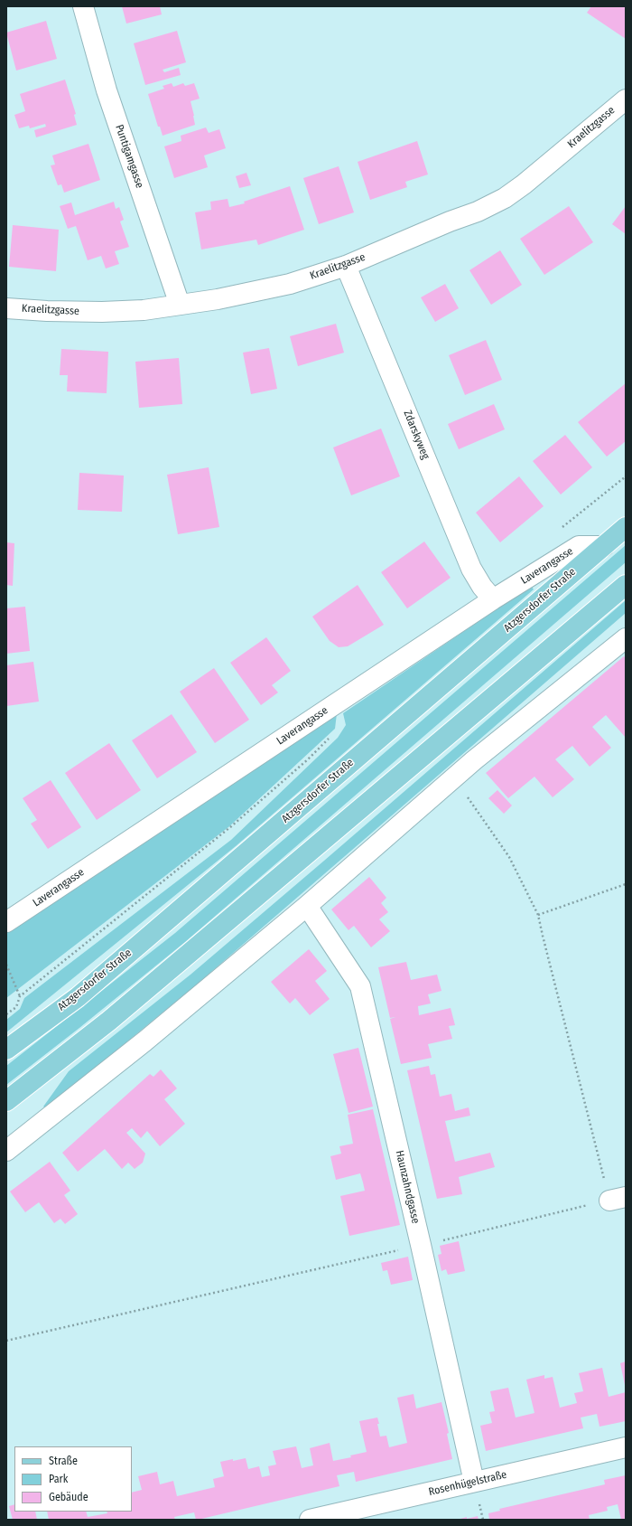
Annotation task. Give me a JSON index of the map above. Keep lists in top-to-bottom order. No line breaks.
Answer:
{"streets":{"main road":["Atzgersdorfer Straße"],"street":["Kraelitzgasse","Puntigamgasse","Zdarskyweg","Laverangasse","Haunzahndgasse","Rosenhügelstraße"]},"crossings":[["Kraelitzgasse","Puntigamgasse"],["Kraelitzgasse","Zdarskyweg"],["Zdarskyweg","Laverangasse"],["Laverangasse","Atzgersdorfer Straße"],["Haunzahndgasse","Rosenhügelstraße"]],"legend":["Straße","Park","Gebäude"]}
